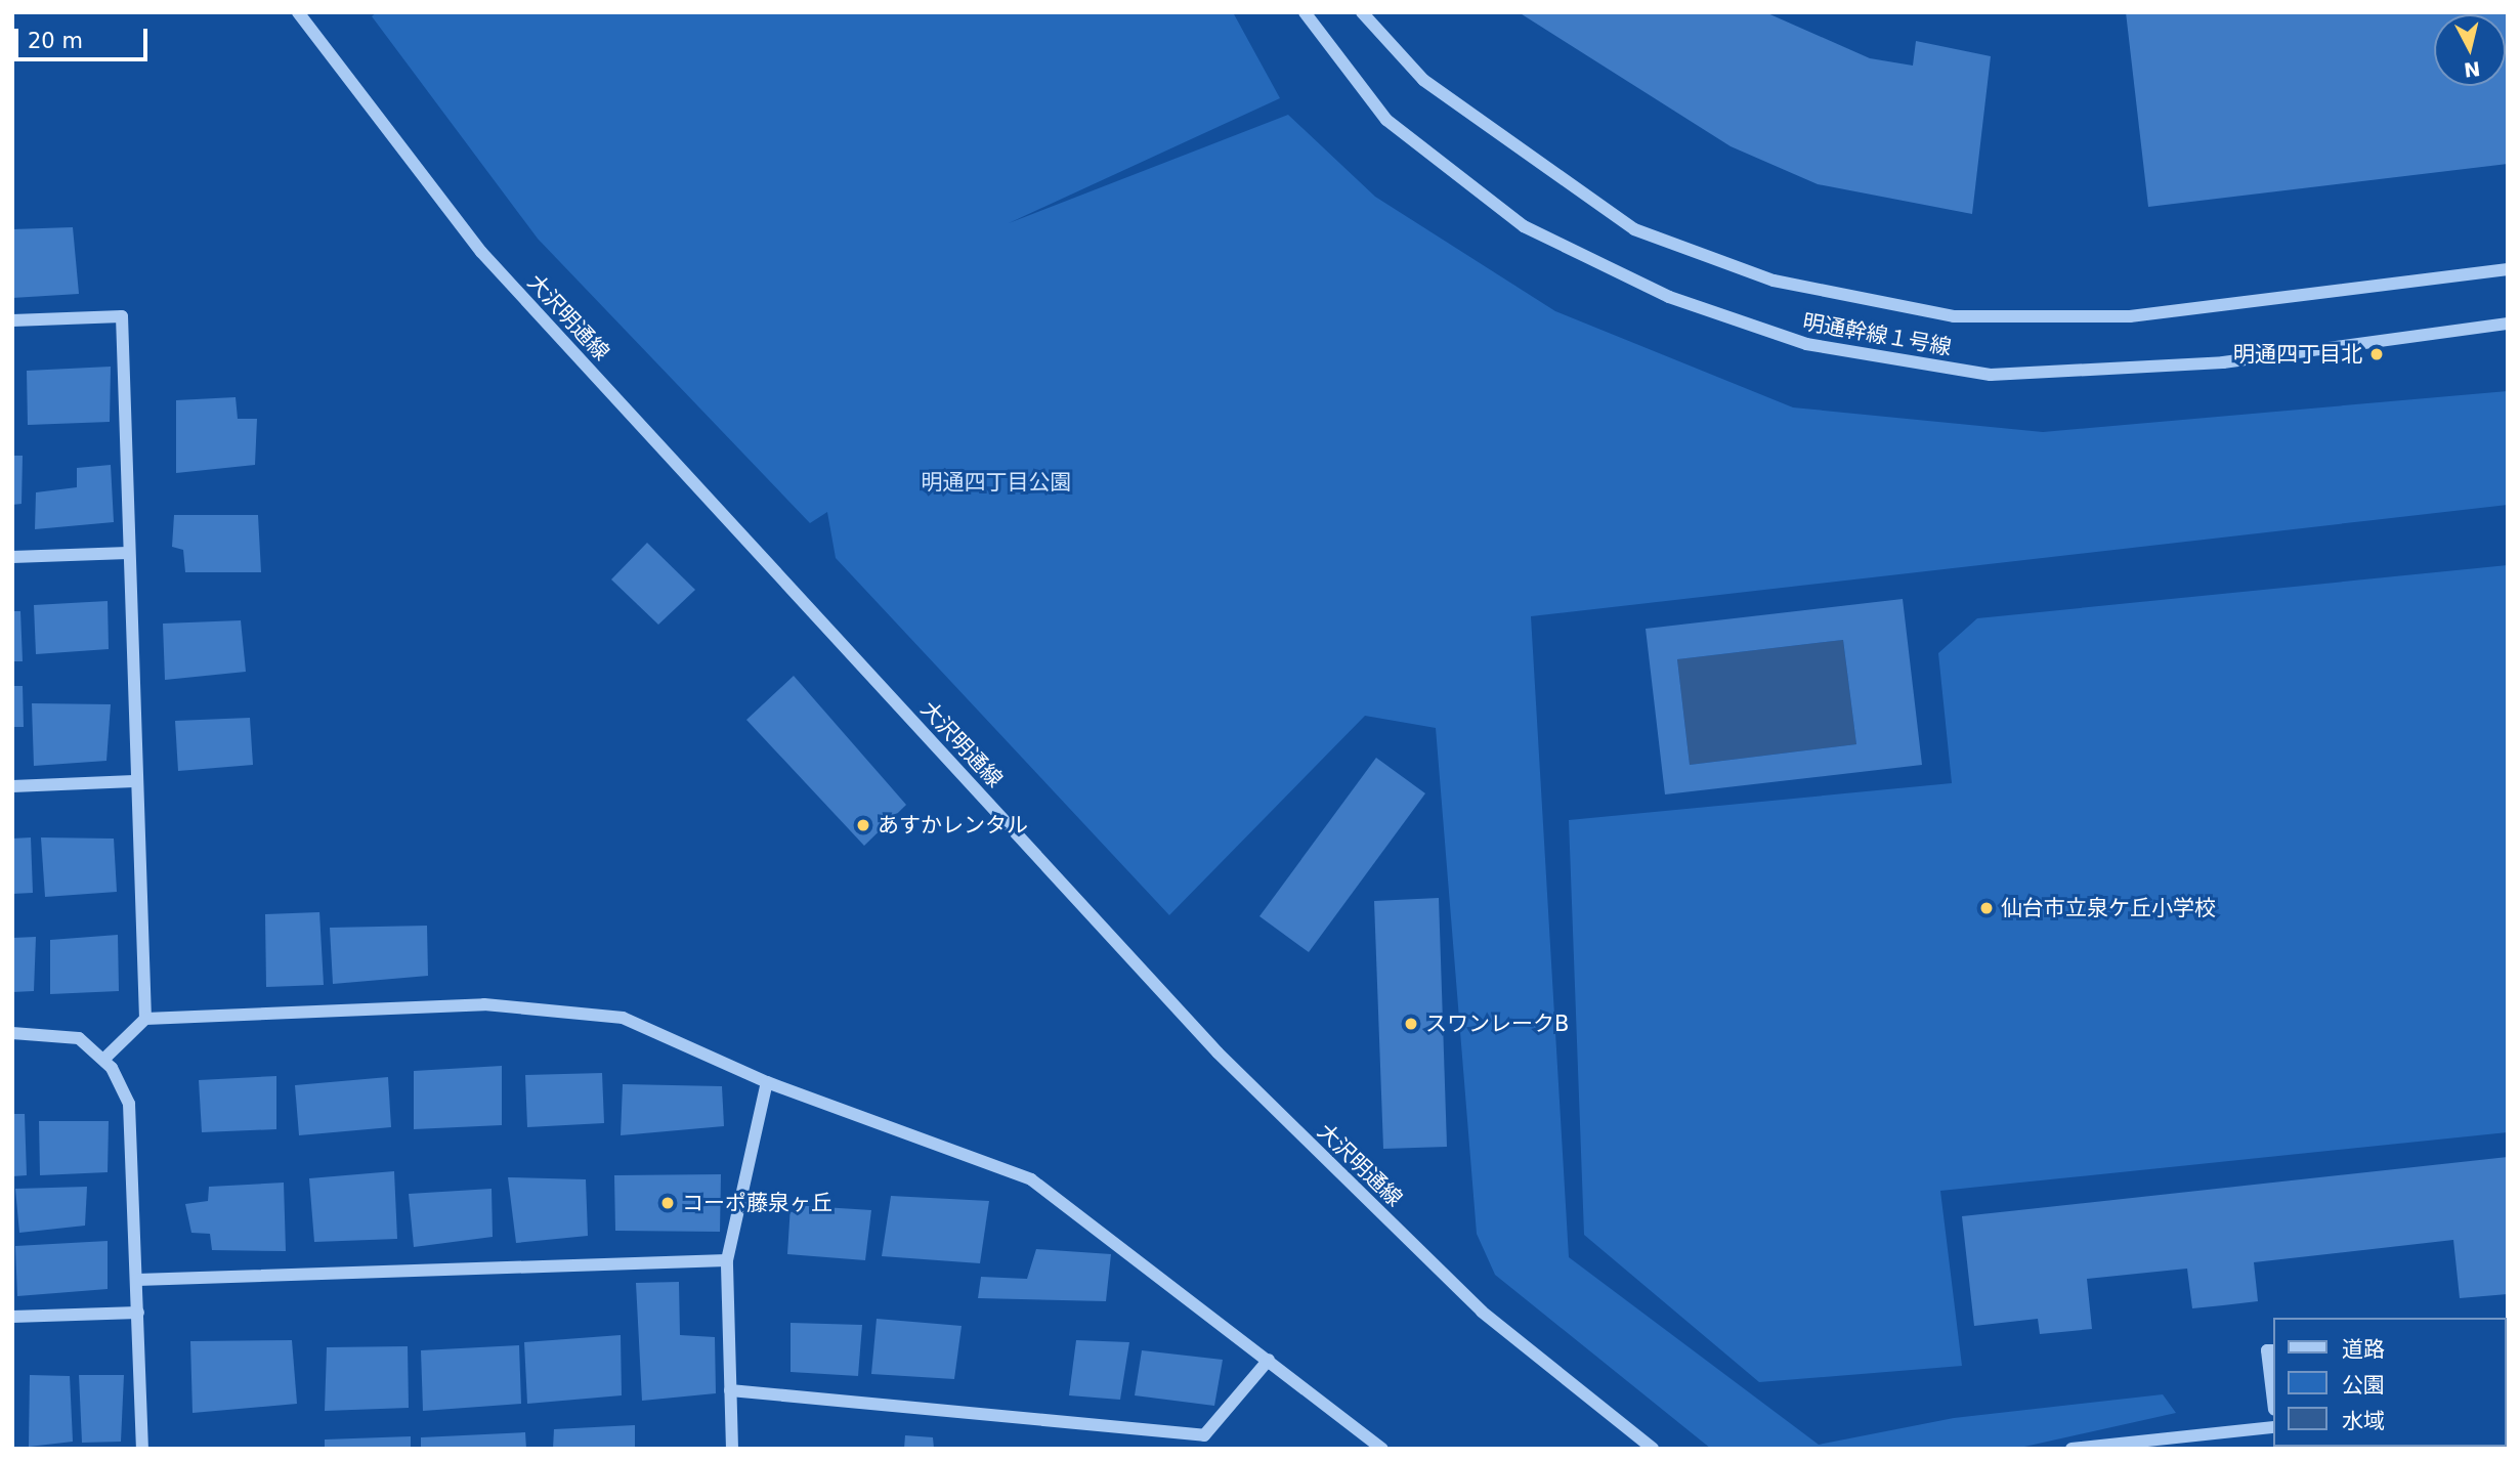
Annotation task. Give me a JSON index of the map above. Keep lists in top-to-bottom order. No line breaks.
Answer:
{"streets":{"street":["大沢明通線","明通幹線１号線"]},"parks":["明通四丁目公園"],"places":["明通四丁目北","あすかレンタル","仙台市立泉ケ丘小学校","スワンレークB","コーポ藤泉ヶ丘"],"legend":["道路","公園","水域"],"scale_bar":"20 m","north":"bottom"}
